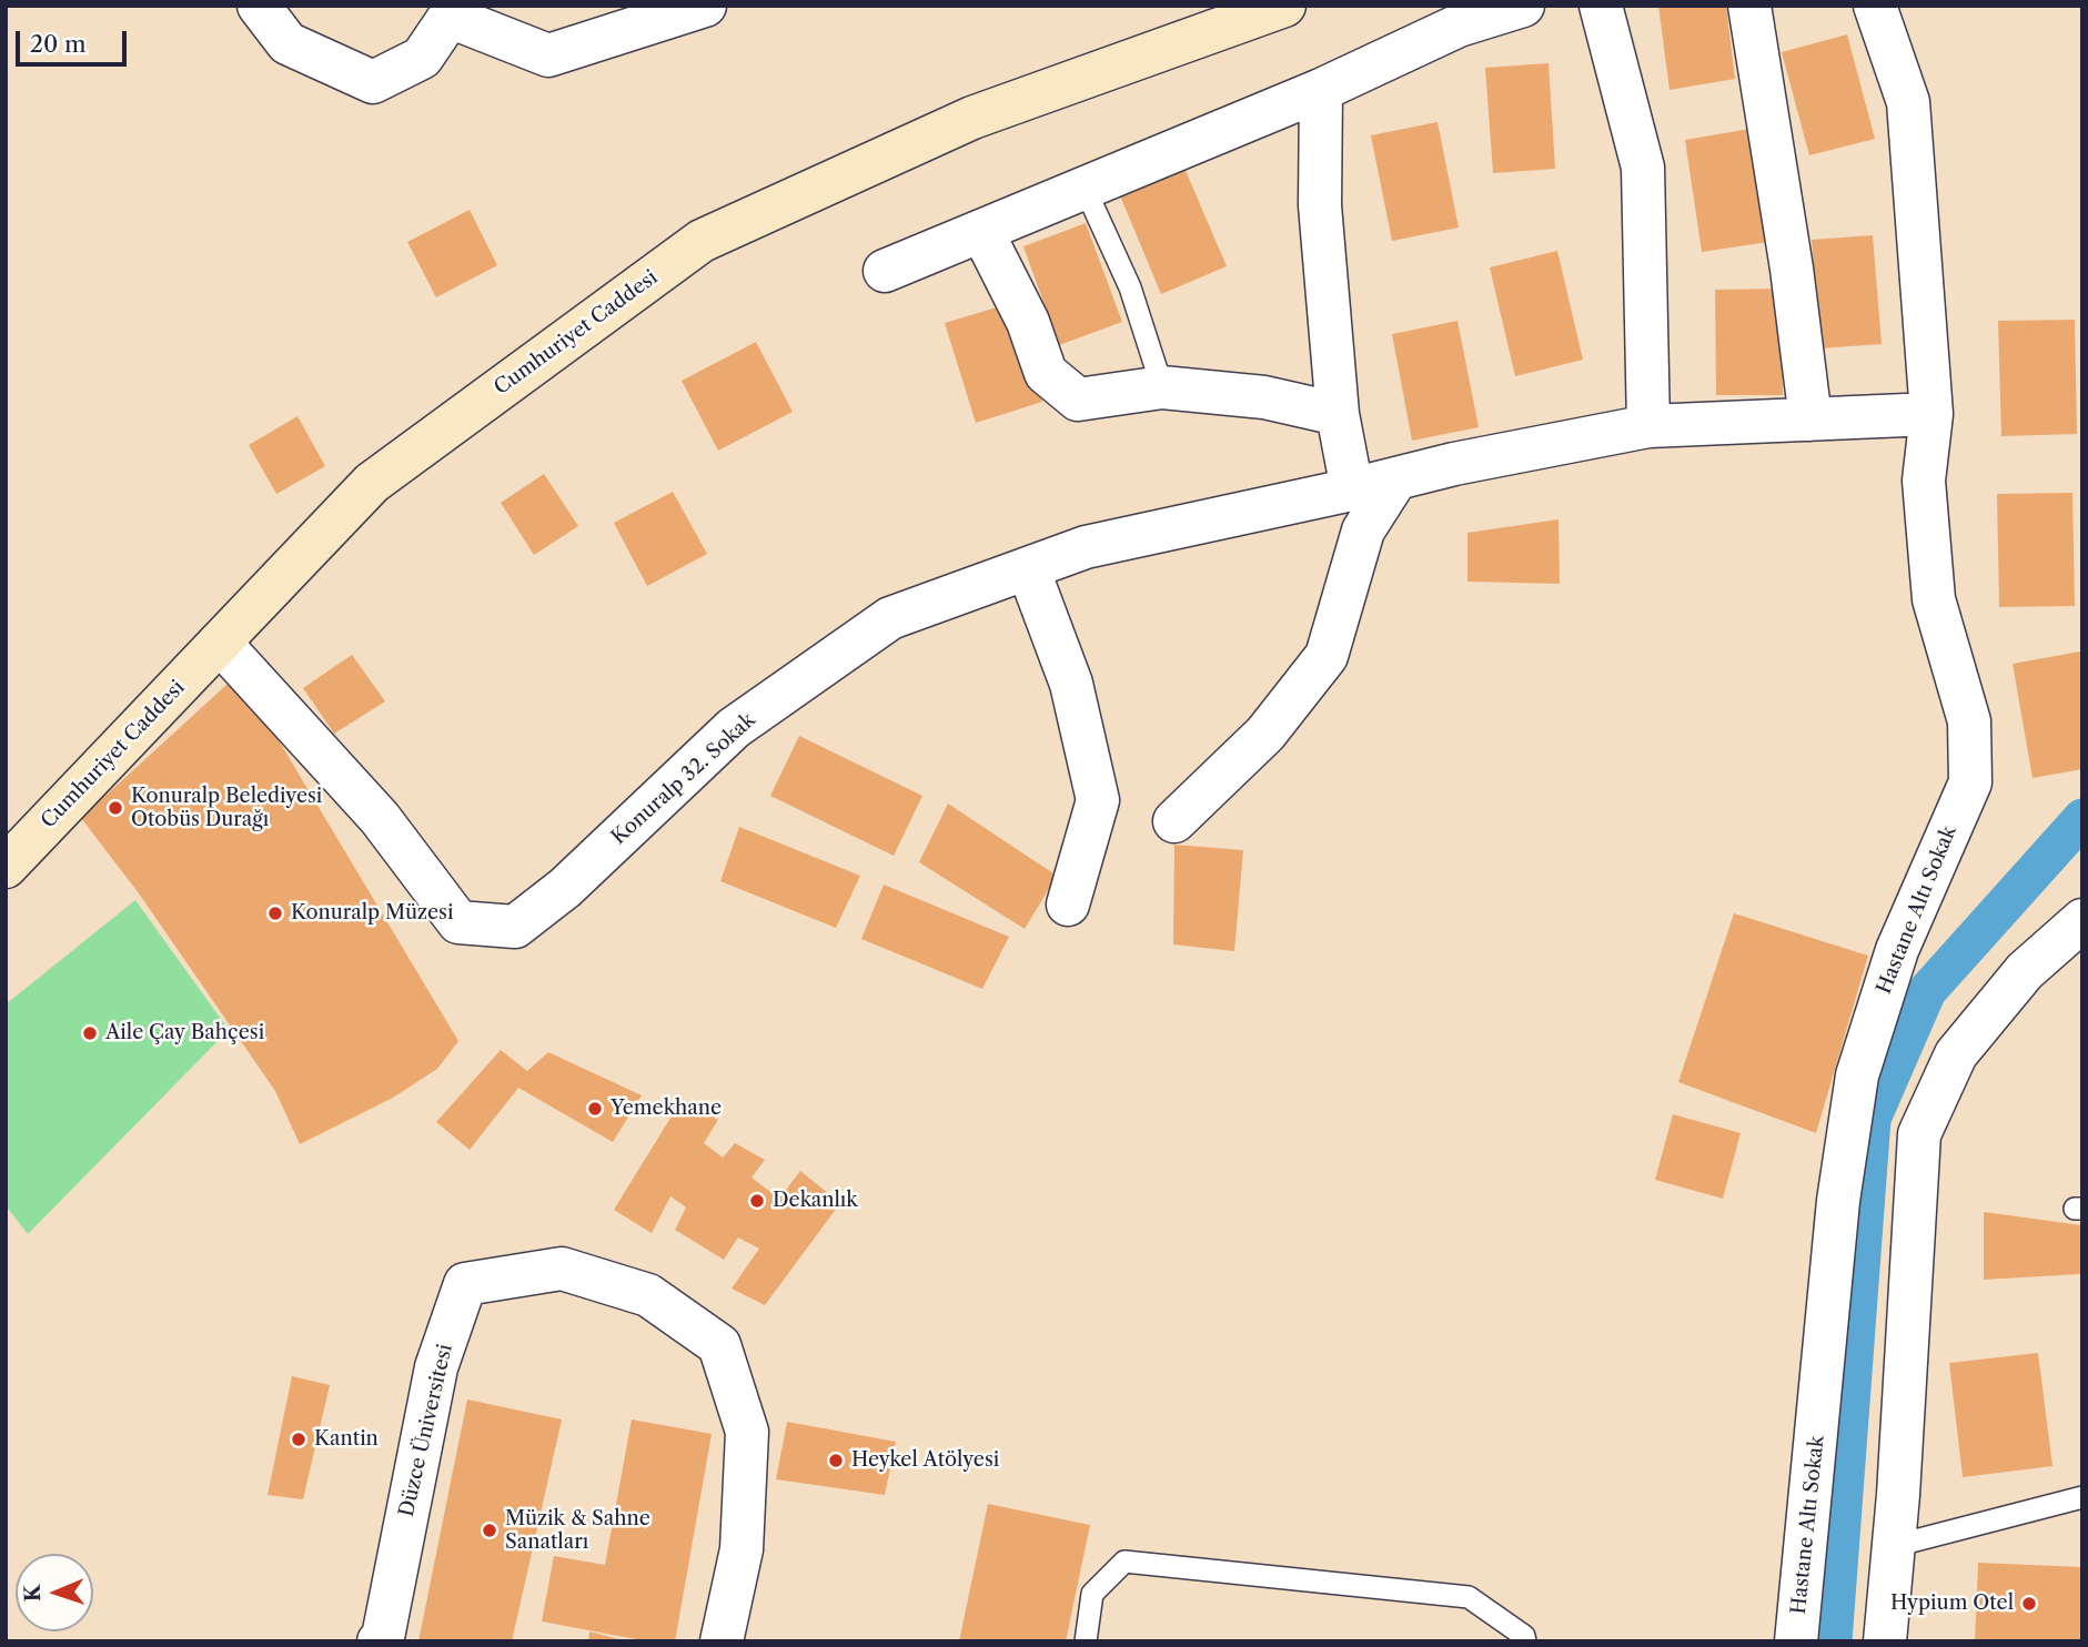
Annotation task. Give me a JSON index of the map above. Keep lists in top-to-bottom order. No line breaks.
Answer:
{"streets":{"street":["Cumhuriyet Caddesi","Konuralp 32. Sokak","Hastane Altı Sokak","Düzce Üniversitesi"]},"crossings":[["Cumhuriyet Caddesi","Konuralp 32. Sokak"],["Konuralp 32. Sokak","Hastane Altı Sokak"]],"places":["Konuralp Belediyesi Otobüs Durağı","Konuralp Müzesi","Aile Çay Bahçesi","Yemekhane","Dekanlık","Kantin","Heykel Atölyesi","Müzik & Sahne Sanatları","Hypium Otel"],"scale_bar":"20 m","north":"left"}
